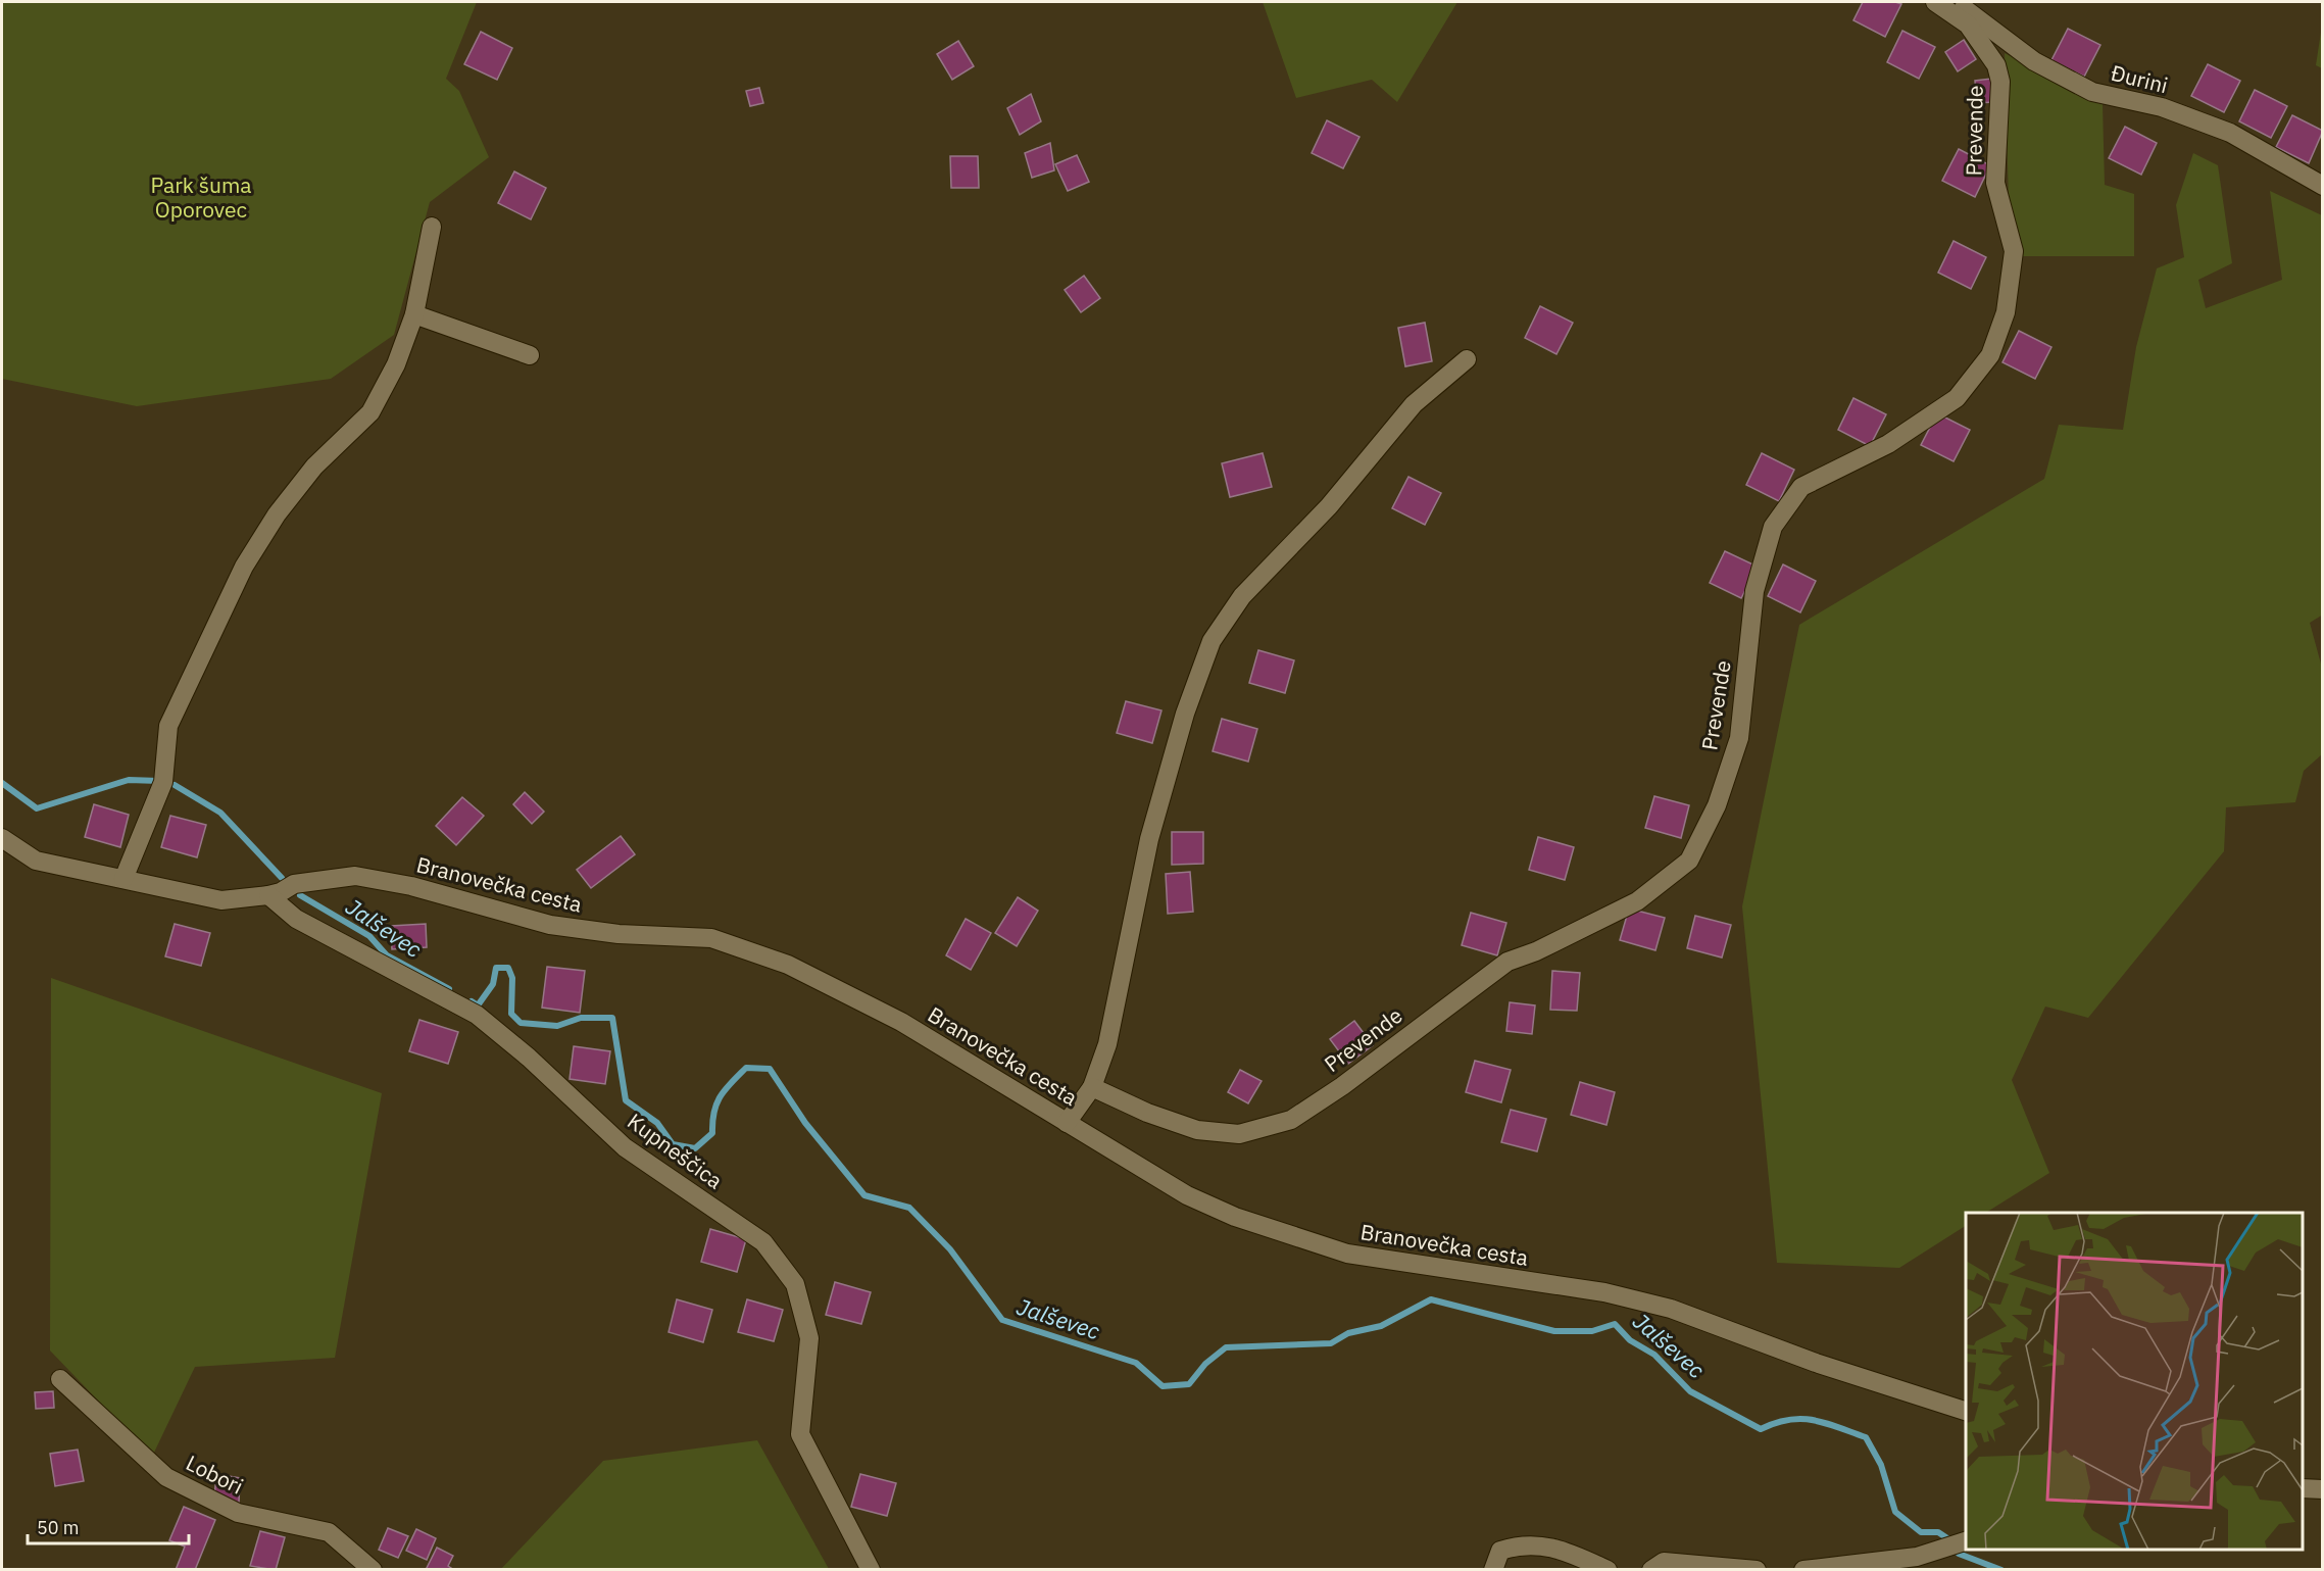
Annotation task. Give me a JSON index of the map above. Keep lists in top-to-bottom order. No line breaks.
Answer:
{"streets":{"street":["Đurini","Prevende","Branovečka cesta","Kupneščica","Lobori"]},"crossings":[["Branovečka cesta","Kupneščica"]],"water":["Jalševec"],"parks":["Park šuma Oporovec"],"scale_bar":"50 m"}
